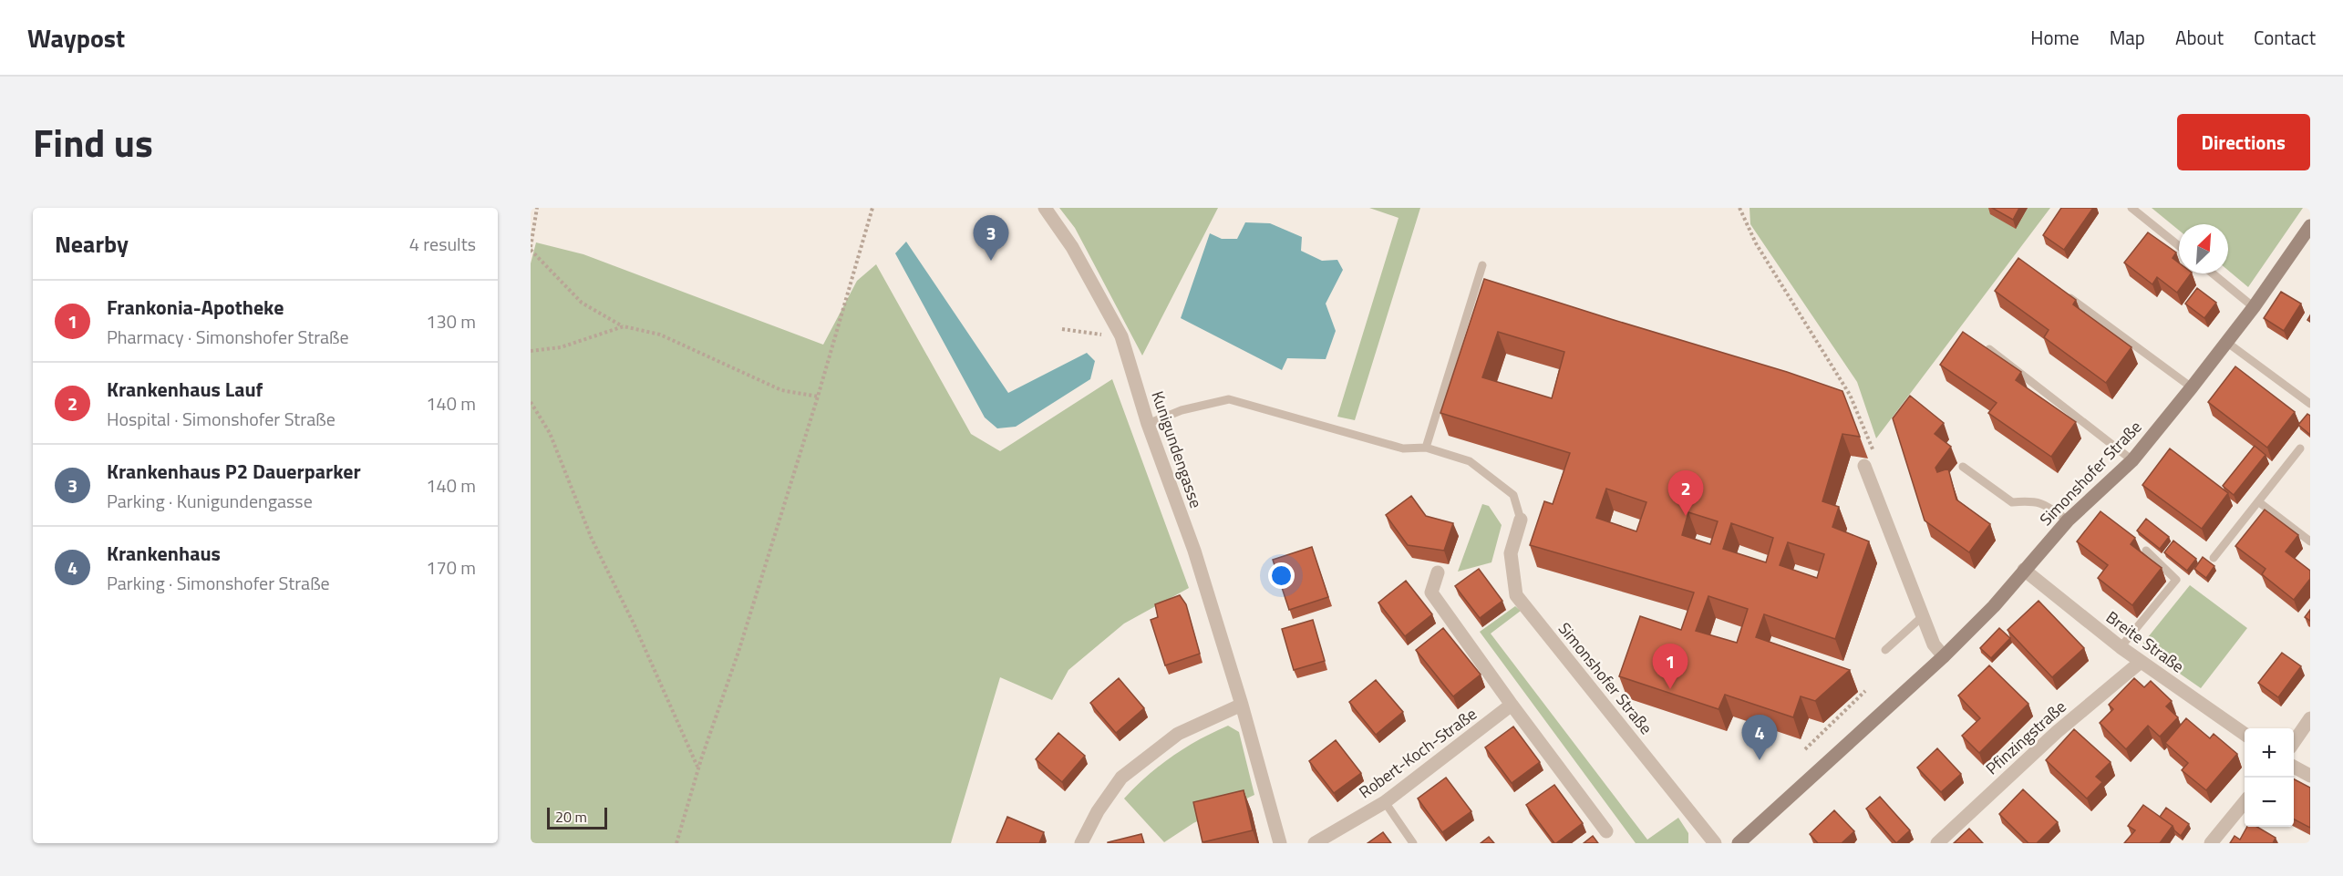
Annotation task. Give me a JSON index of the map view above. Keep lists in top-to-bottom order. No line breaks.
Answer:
{"streets":{"street":["Kunigundengasse","Simonshofer Straße","Breite Straße","Pfinzingstraße","Robert-Koch-Straße"]},"crossings":[["Simonshofer Straße","Breite Straße"],["Breite Straße","Pfinzingstraße"]],"scale_bar":"20 m","north":"top right","page":{"header":"Waypost","nav":["Home","Map","About","Contact"],"title":"Find us","buttons":"Directions","heading":["Nearby","4 results"],"pins":["3","2","1","4"],"list":[{"mark":"1","name":"Frankonia-Apotheke","note":"Pharmacy · Simonshofer Straße","value":"130 m"},{"mark":"2","name":"Krankenhaus Lauf","note":"Hospital · Simonshofer Straße","value":"140 m"},{"mark":"3","name":"Krankenhaus P2 Dauerparker","note":"Parking · Kunigundengasse","value":"140 m"},{"mark":"4","name":"Krankenhaus","note":"Parking · Simonshofer Straße","value":"170 m"}],"map_buttons":["+","−"],"scale":"20 m"}}
